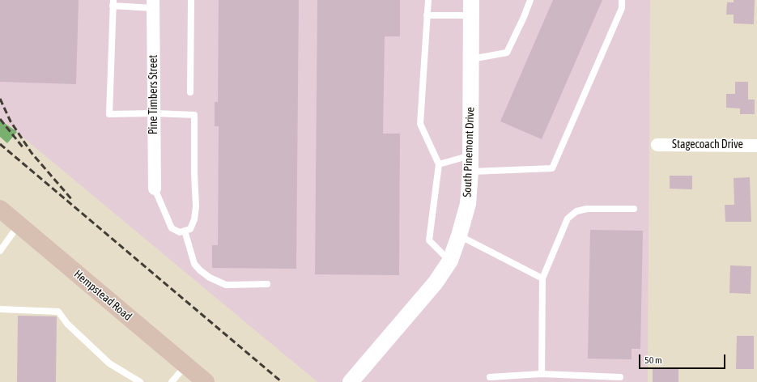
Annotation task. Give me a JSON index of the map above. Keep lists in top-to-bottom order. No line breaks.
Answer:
{"streets":{"main road":["Hempstead Road"],"street":["Pine Timbers Street","Stagecoach Drive","South Pinemont Drive"]},"scale_bar":"50 m"}
